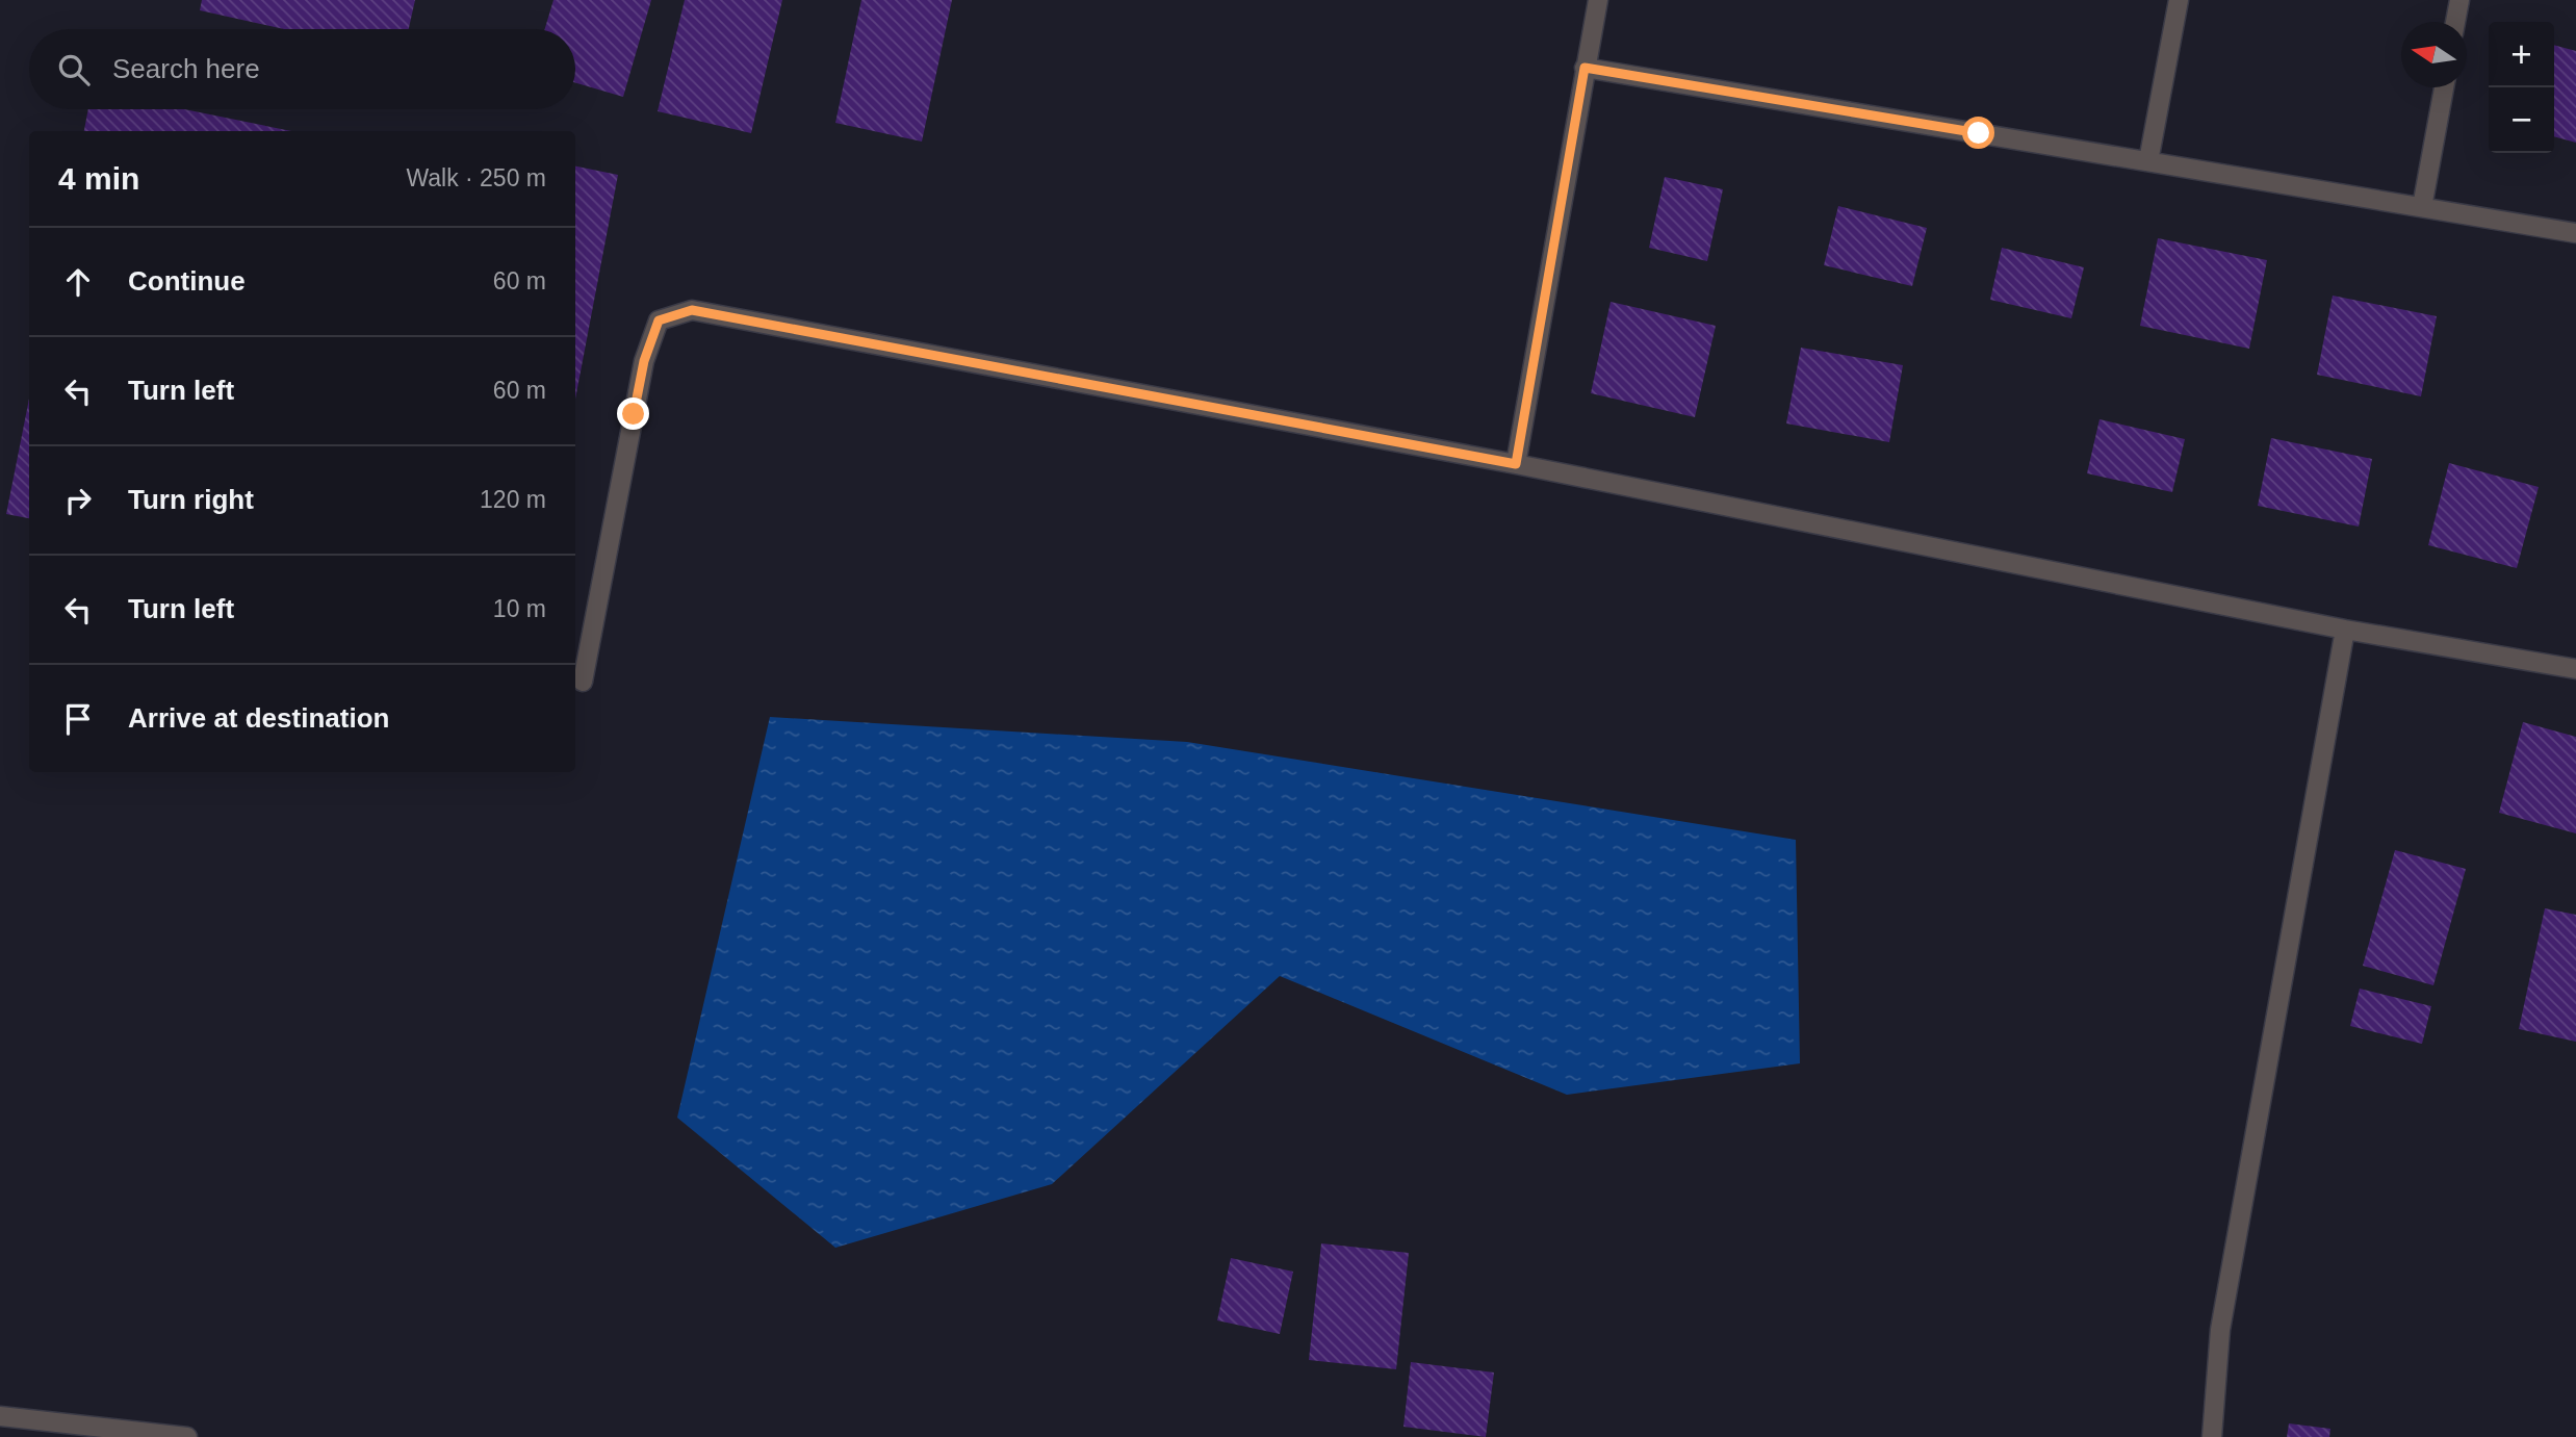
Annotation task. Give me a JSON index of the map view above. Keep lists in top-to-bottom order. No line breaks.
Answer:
{"north":"left","page":{"map_buttons":["+","−"],"search":"Search here","heading":["4 min","Walk · 250 m"],"list":[["Continue","60 m"],["Turn left","60 m"],["Turn right","120 m"],["Turn left","10 m"],"Arrive at destination"]}}
